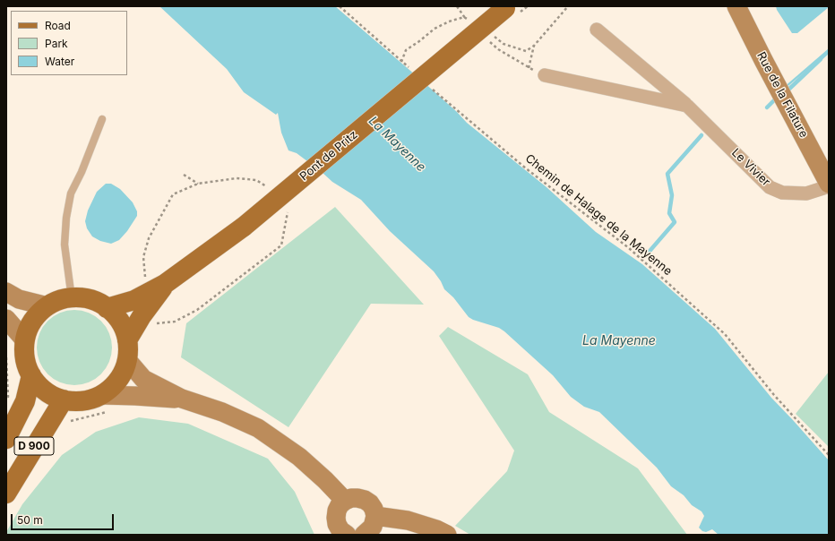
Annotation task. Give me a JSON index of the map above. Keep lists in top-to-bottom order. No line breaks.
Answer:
{"streets":{"main road":["Rue de la Filature","Pont de Pritz","D 900"],"street":["Le Vivier"],"path":["Chemin de Halage de la Mayenne"]},"crossings":[["Rue de la Filature","Le Vivier"],["Pont de Pritz","D 900"]],"water":["La Mayenne"],"legend":["Road","Park","Water"],"scale_bar":"50 m"}
